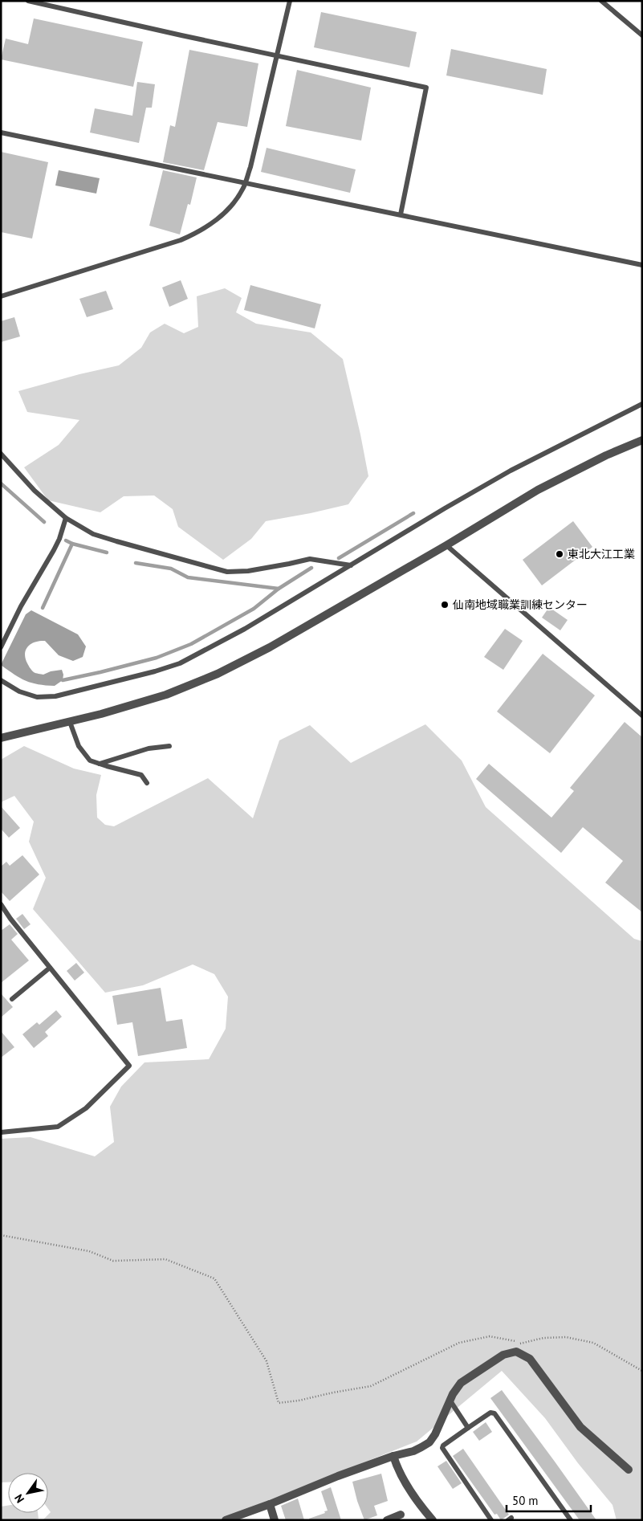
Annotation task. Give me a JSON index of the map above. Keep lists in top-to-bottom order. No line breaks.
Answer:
{"places":["東北大江工業","仙南地域職業訓練センター"],"scale_bar":"50 m","north":"bottom left"}
